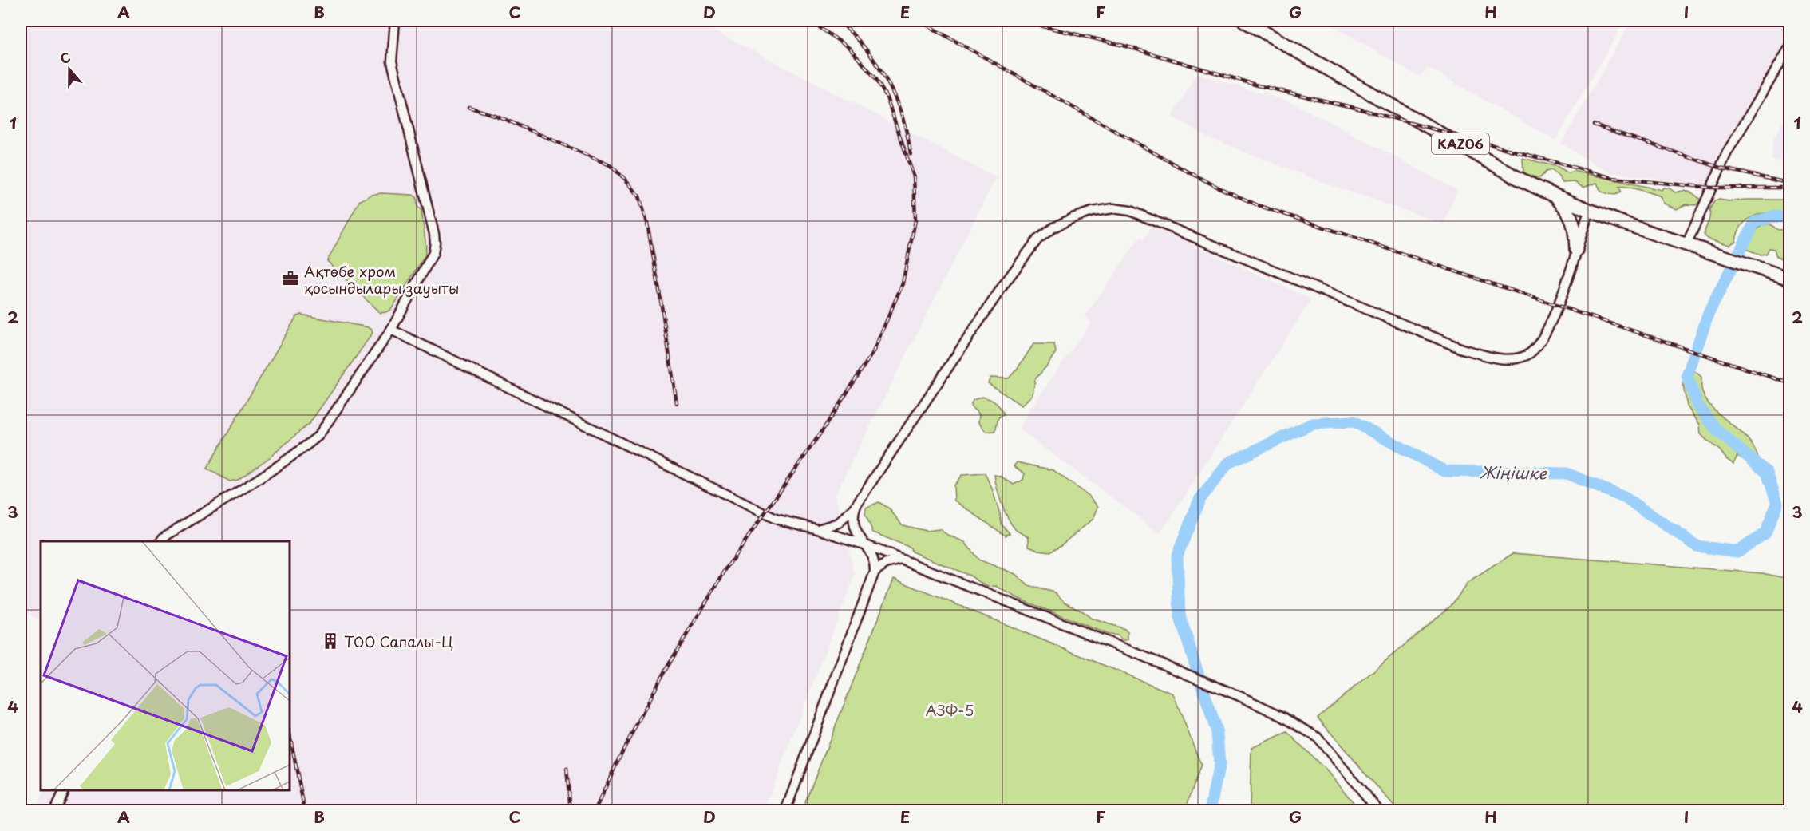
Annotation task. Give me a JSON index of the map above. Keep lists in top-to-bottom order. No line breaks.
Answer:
{"streets":{"highway":["KАZ06"]},"water":["Жіңішке"],"parks":["АЗФ-5"],"places":{"office":["Ақтөбе хром қосындылары зауыты"],"building":["ТОО Сапалы-Ц"]},"north":"top","grid":{"columns":["A","B","C","D","E","F","G","H","I"],"rows":["1","2","3","4"]}}
